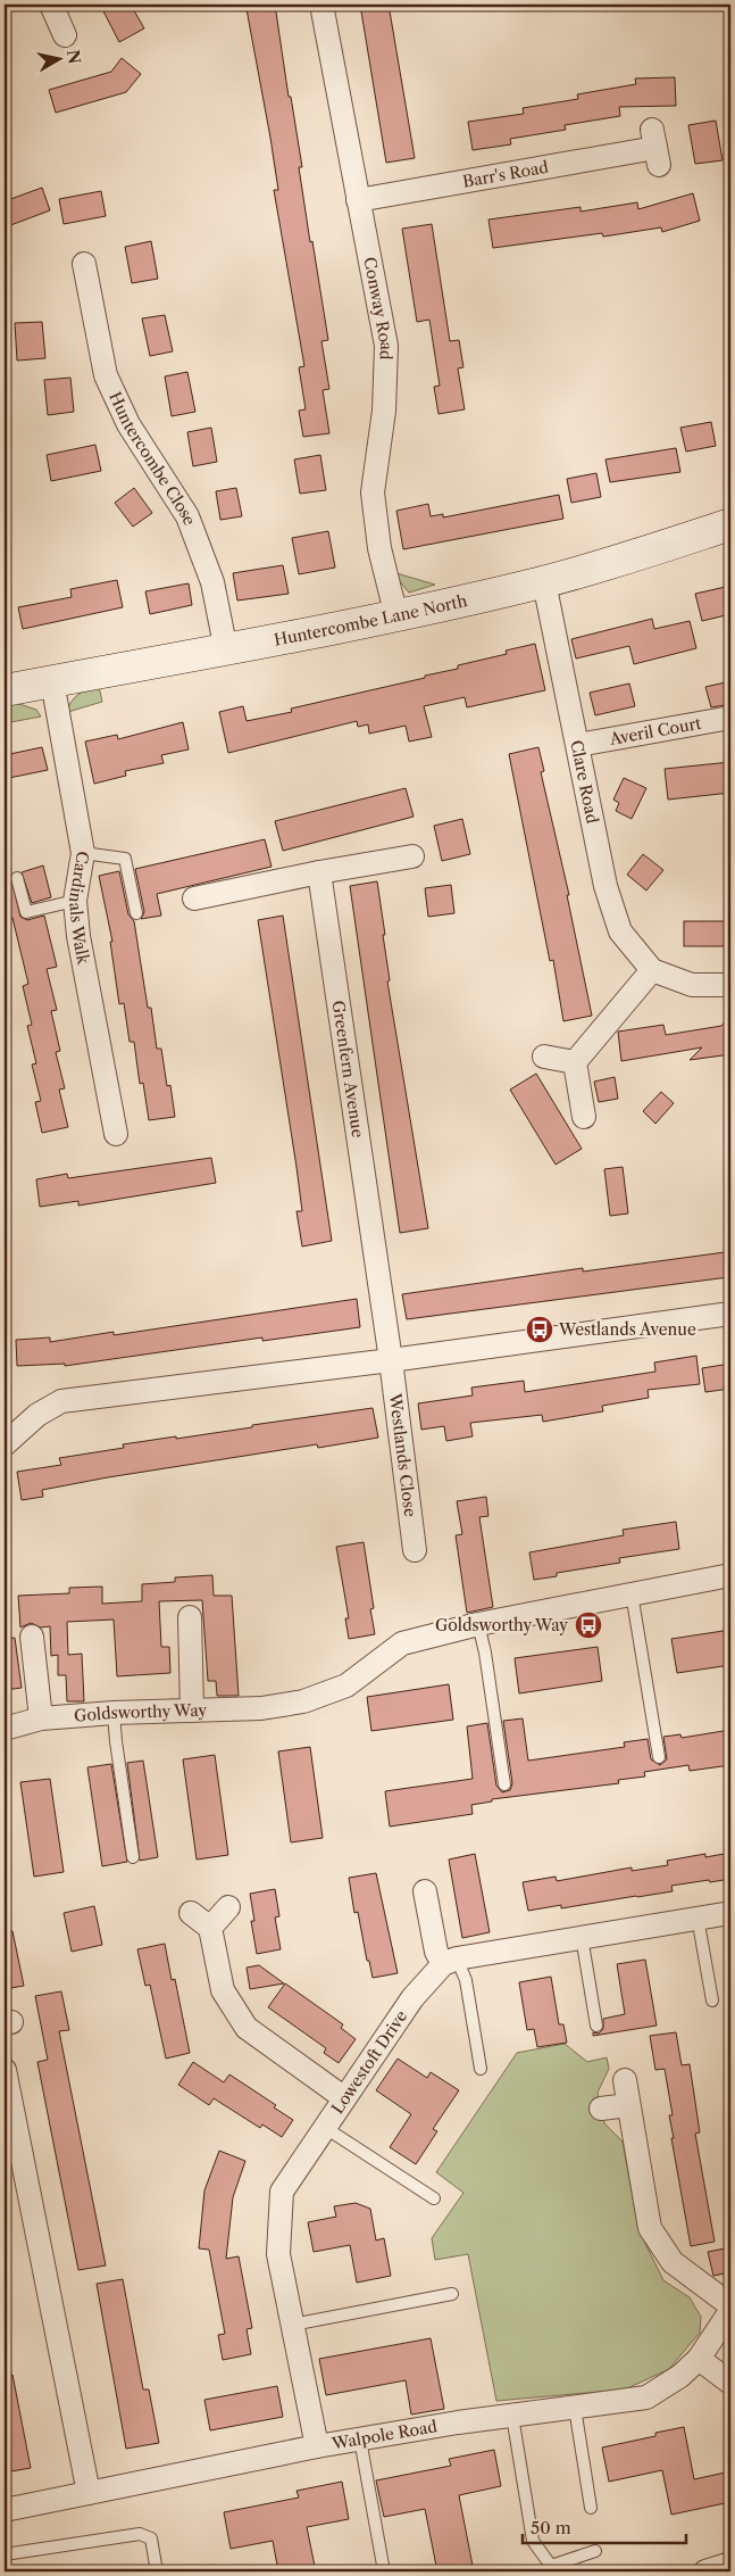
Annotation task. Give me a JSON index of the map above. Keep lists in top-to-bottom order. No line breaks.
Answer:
{"streets":{"street":["Barr's Road","Conway Road","Huntercombe Close","Huntercombe Lane North","Averil Court","Clare Road","Cardinals Walk","Greenfern Avenue","Westlands Close","Goldsworthy Way","Lowestoft Drive","Walpole Road"]},"crossings":[["Barr's Road","Conway Road"],["Conway Road","Huntercombe Lane North"],["Huntercombe Close","Huntercombe Lane North"],["Huntercombe Lane North","Clare Road"],["Huntercombe Lane North","Cardinals Walk"],["Averil Court","Clare Road"],["Greenfern Avenue","Westlands Close"],["Lowestoft Drive","Walpole Road"]],"places":{"bus stop":["Westlands Avenue","Goldsworthy Way"]},"scale_bar":"50 m","north":"right"}
